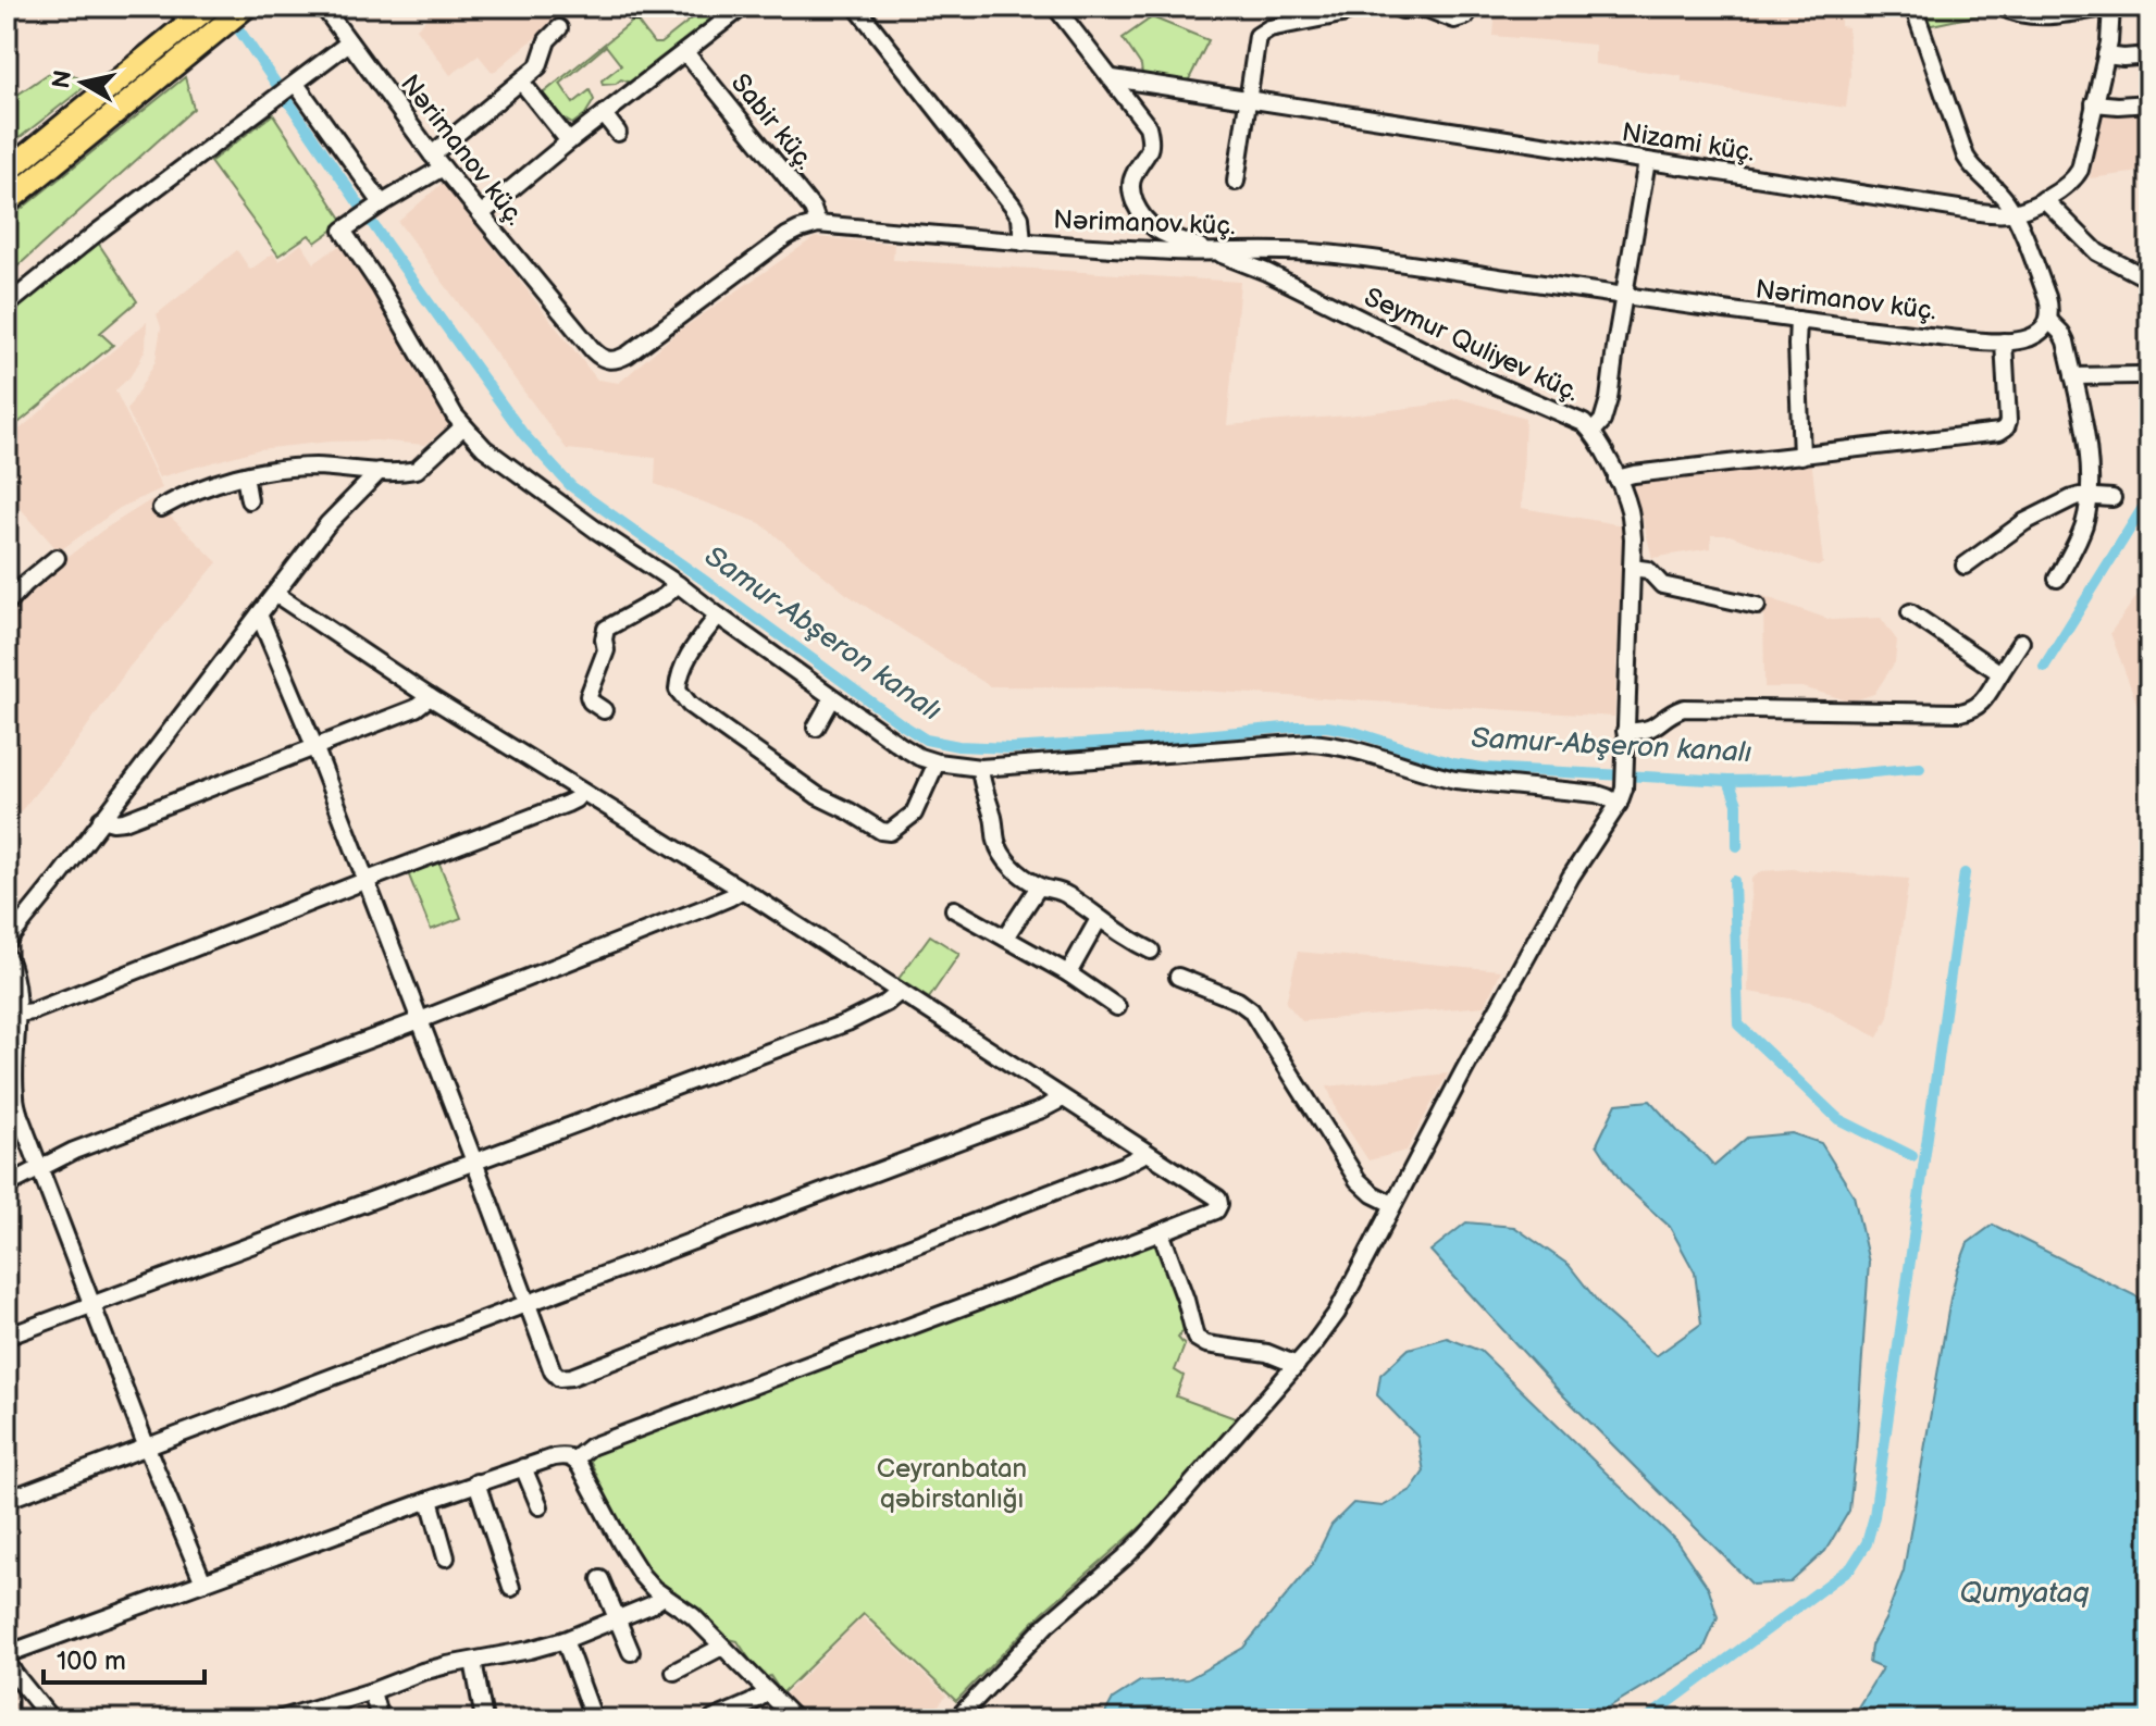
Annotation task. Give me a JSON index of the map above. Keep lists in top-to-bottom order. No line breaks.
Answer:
{"streets":{"street":["Sabir küç.","Nizami küç.","Nərimanov küç.","Seymur Quliyev küç."]},"crossings":[["Sabir küç.","Nərimanov küç."],["Nərimanov küç.","Seymur Quliyev küç."]],"water":["Samur-Abşeron kanalı","Qumyataq"],"parks":["Ceyranbatan qəbirstanlığı"],"scale_bar":"100 m","north":"left"}
